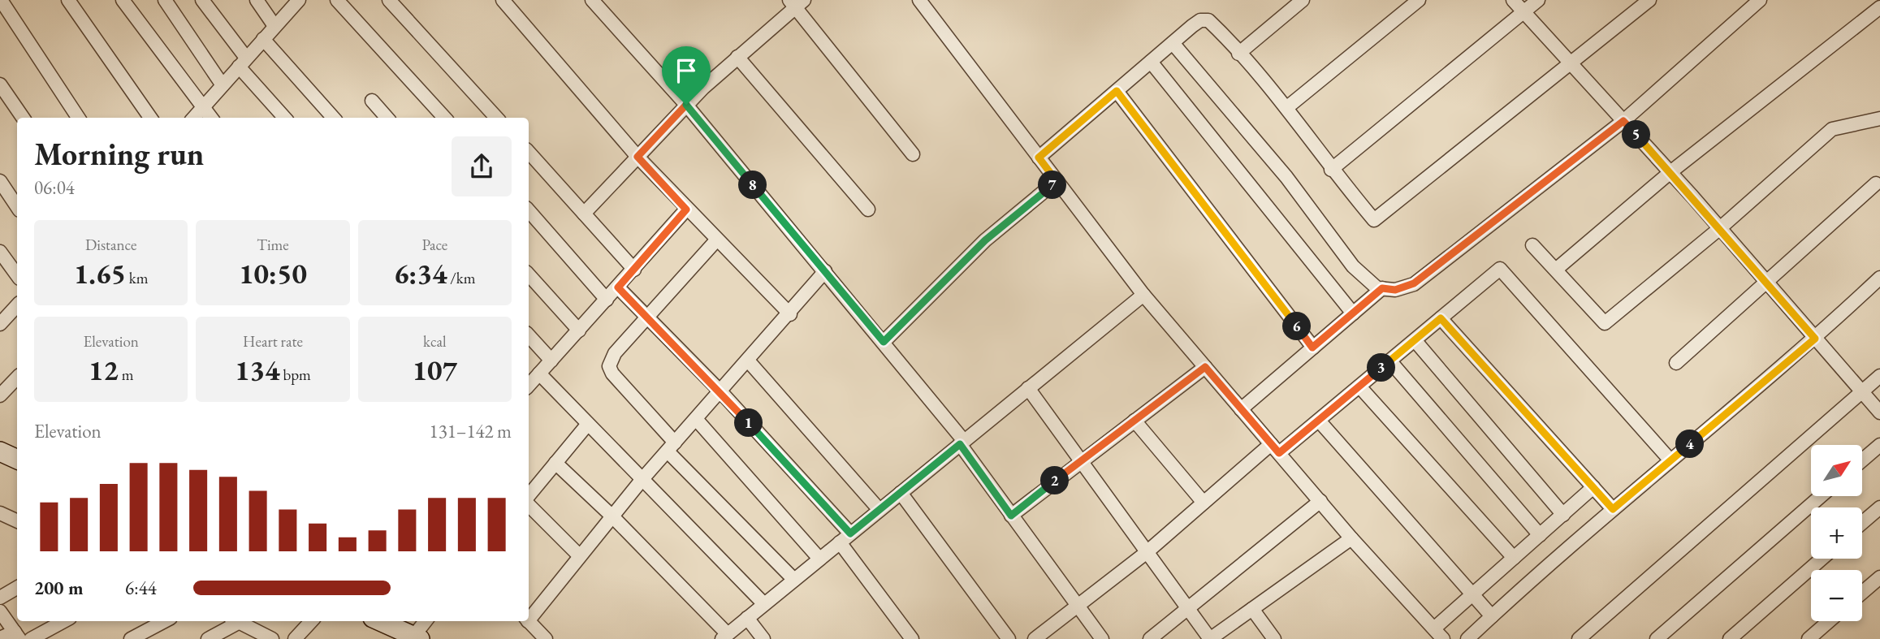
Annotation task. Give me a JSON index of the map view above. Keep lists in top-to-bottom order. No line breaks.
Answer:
{"north":"top right","page":{"heading":["Morning run","06:04"],"pins":["5","7","8","6","3","1","4","2"],"stats":[["Distance","1.65 km"],["Time","10:50"],["Pace","6:34 /km"],["Elevation","12 m"],["Heart rate","134 bpm"],["kcal","107"]],"chart":["Elevation","131–142 m"],"map_buttons":["+","−"],"list":[{"name":"200 m","note":"6:44"}]}}
